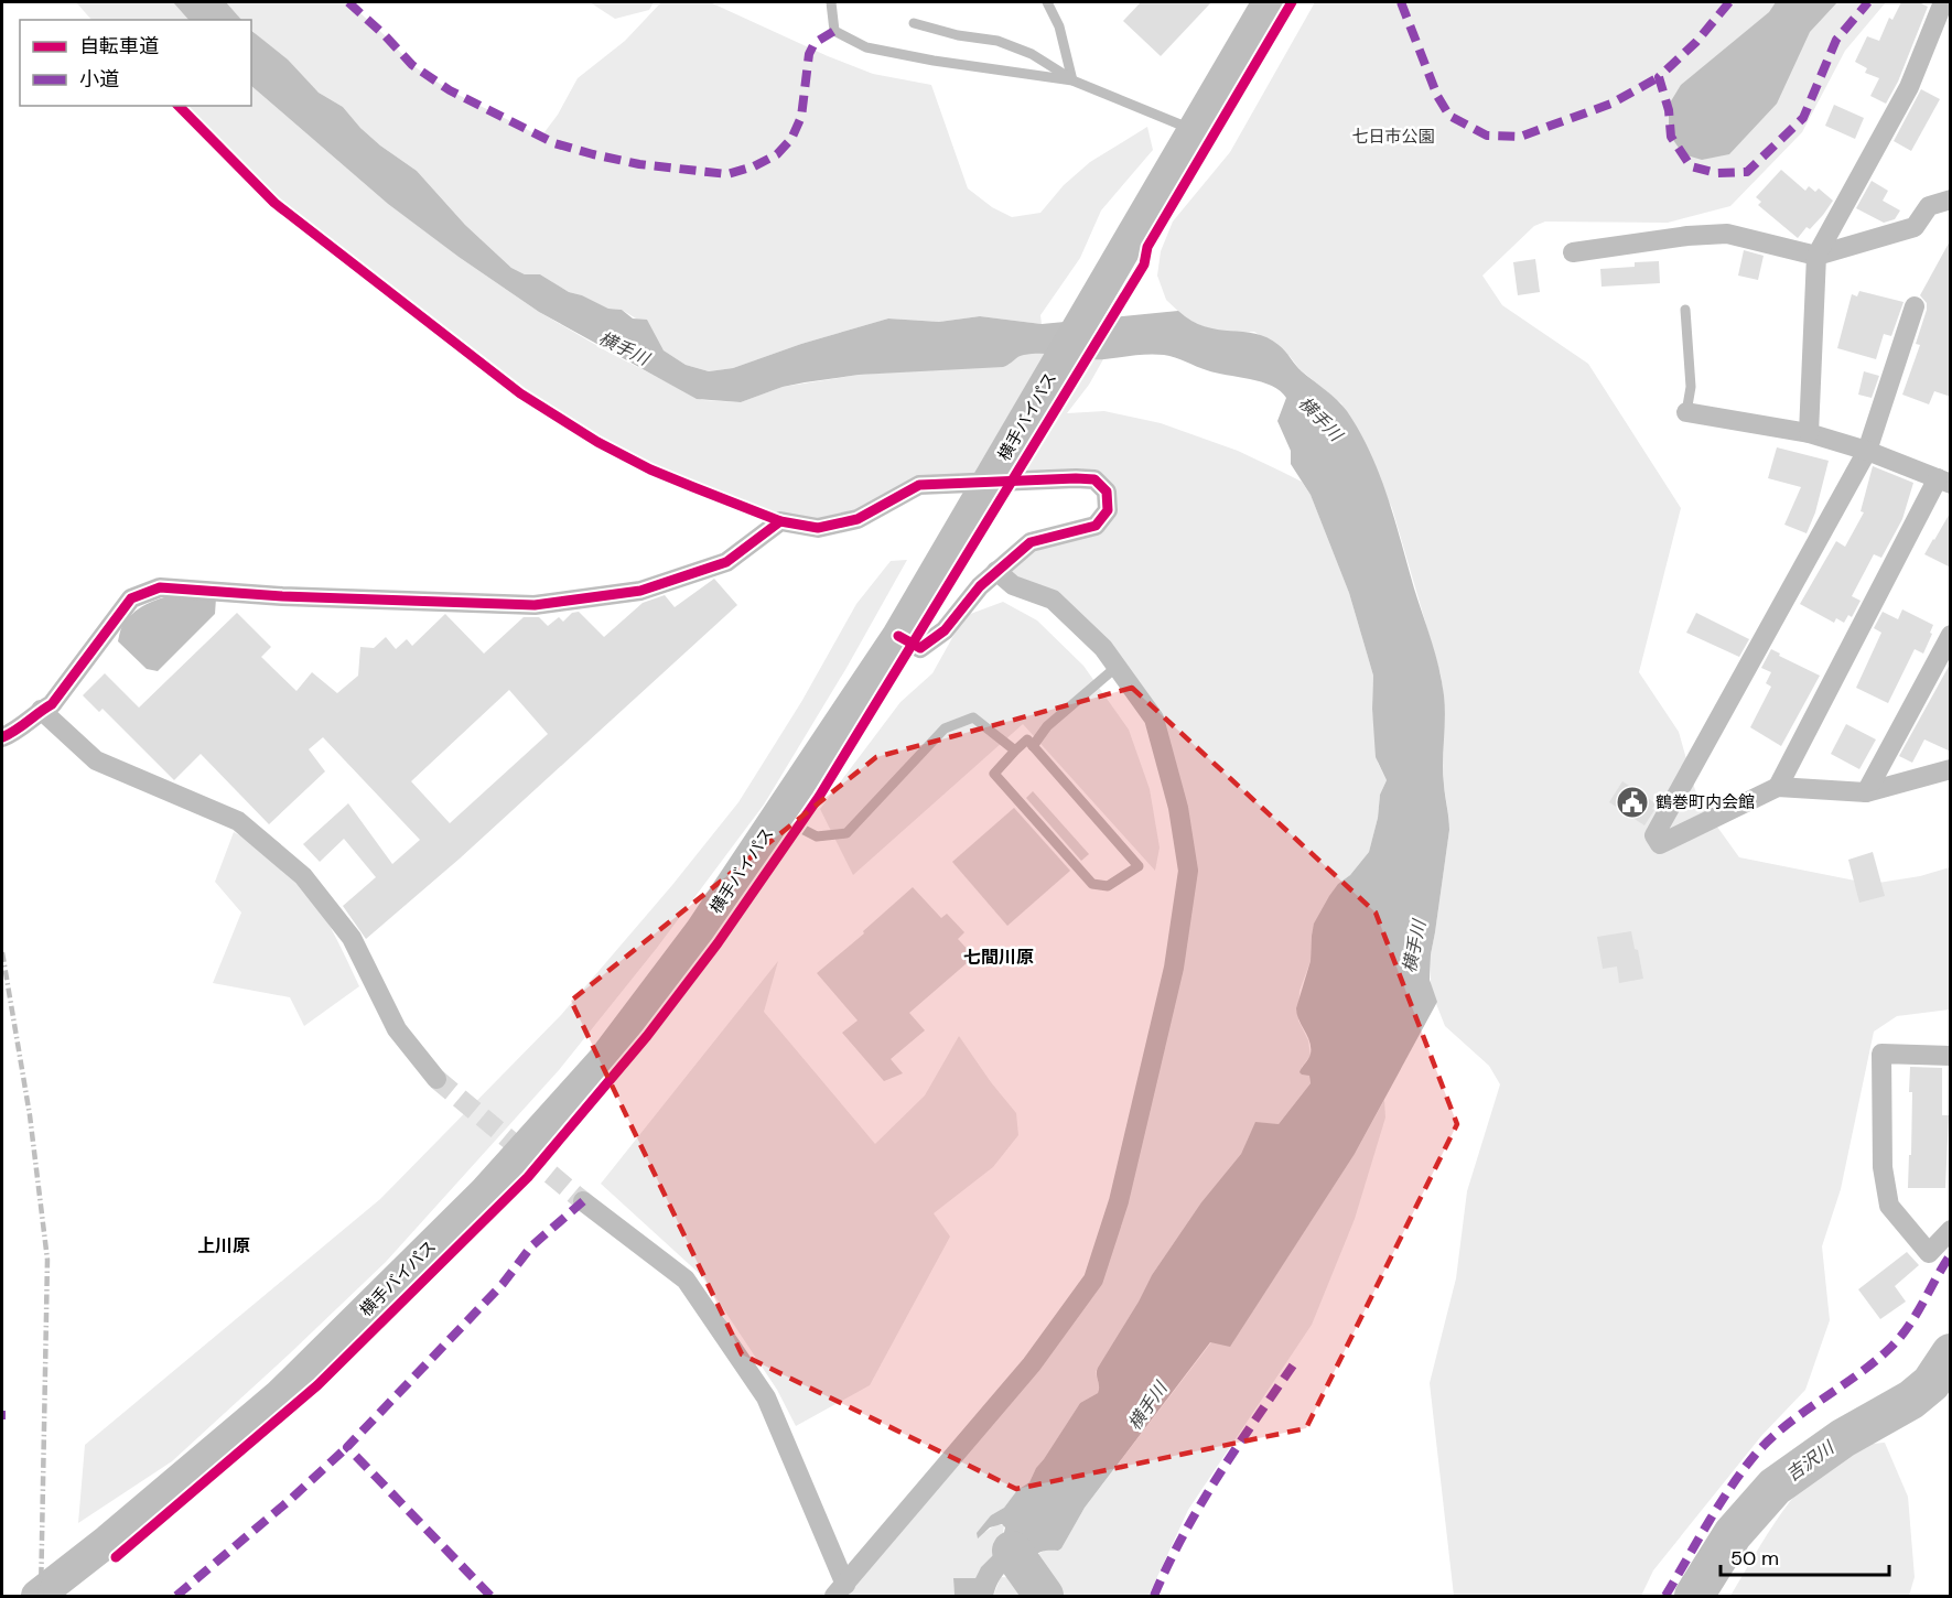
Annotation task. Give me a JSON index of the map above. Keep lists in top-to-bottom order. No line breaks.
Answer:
{"streets":{"highway":["横手バイパス"]},"districts":["七間川原","上川原"],"water":["横手川","吉沢川"],"parks":["七日市公園"],"places":{"public building":["鶴巻町内会館"]},"legend":["自転車道","小道"],"scale_bar":"50 m"}
